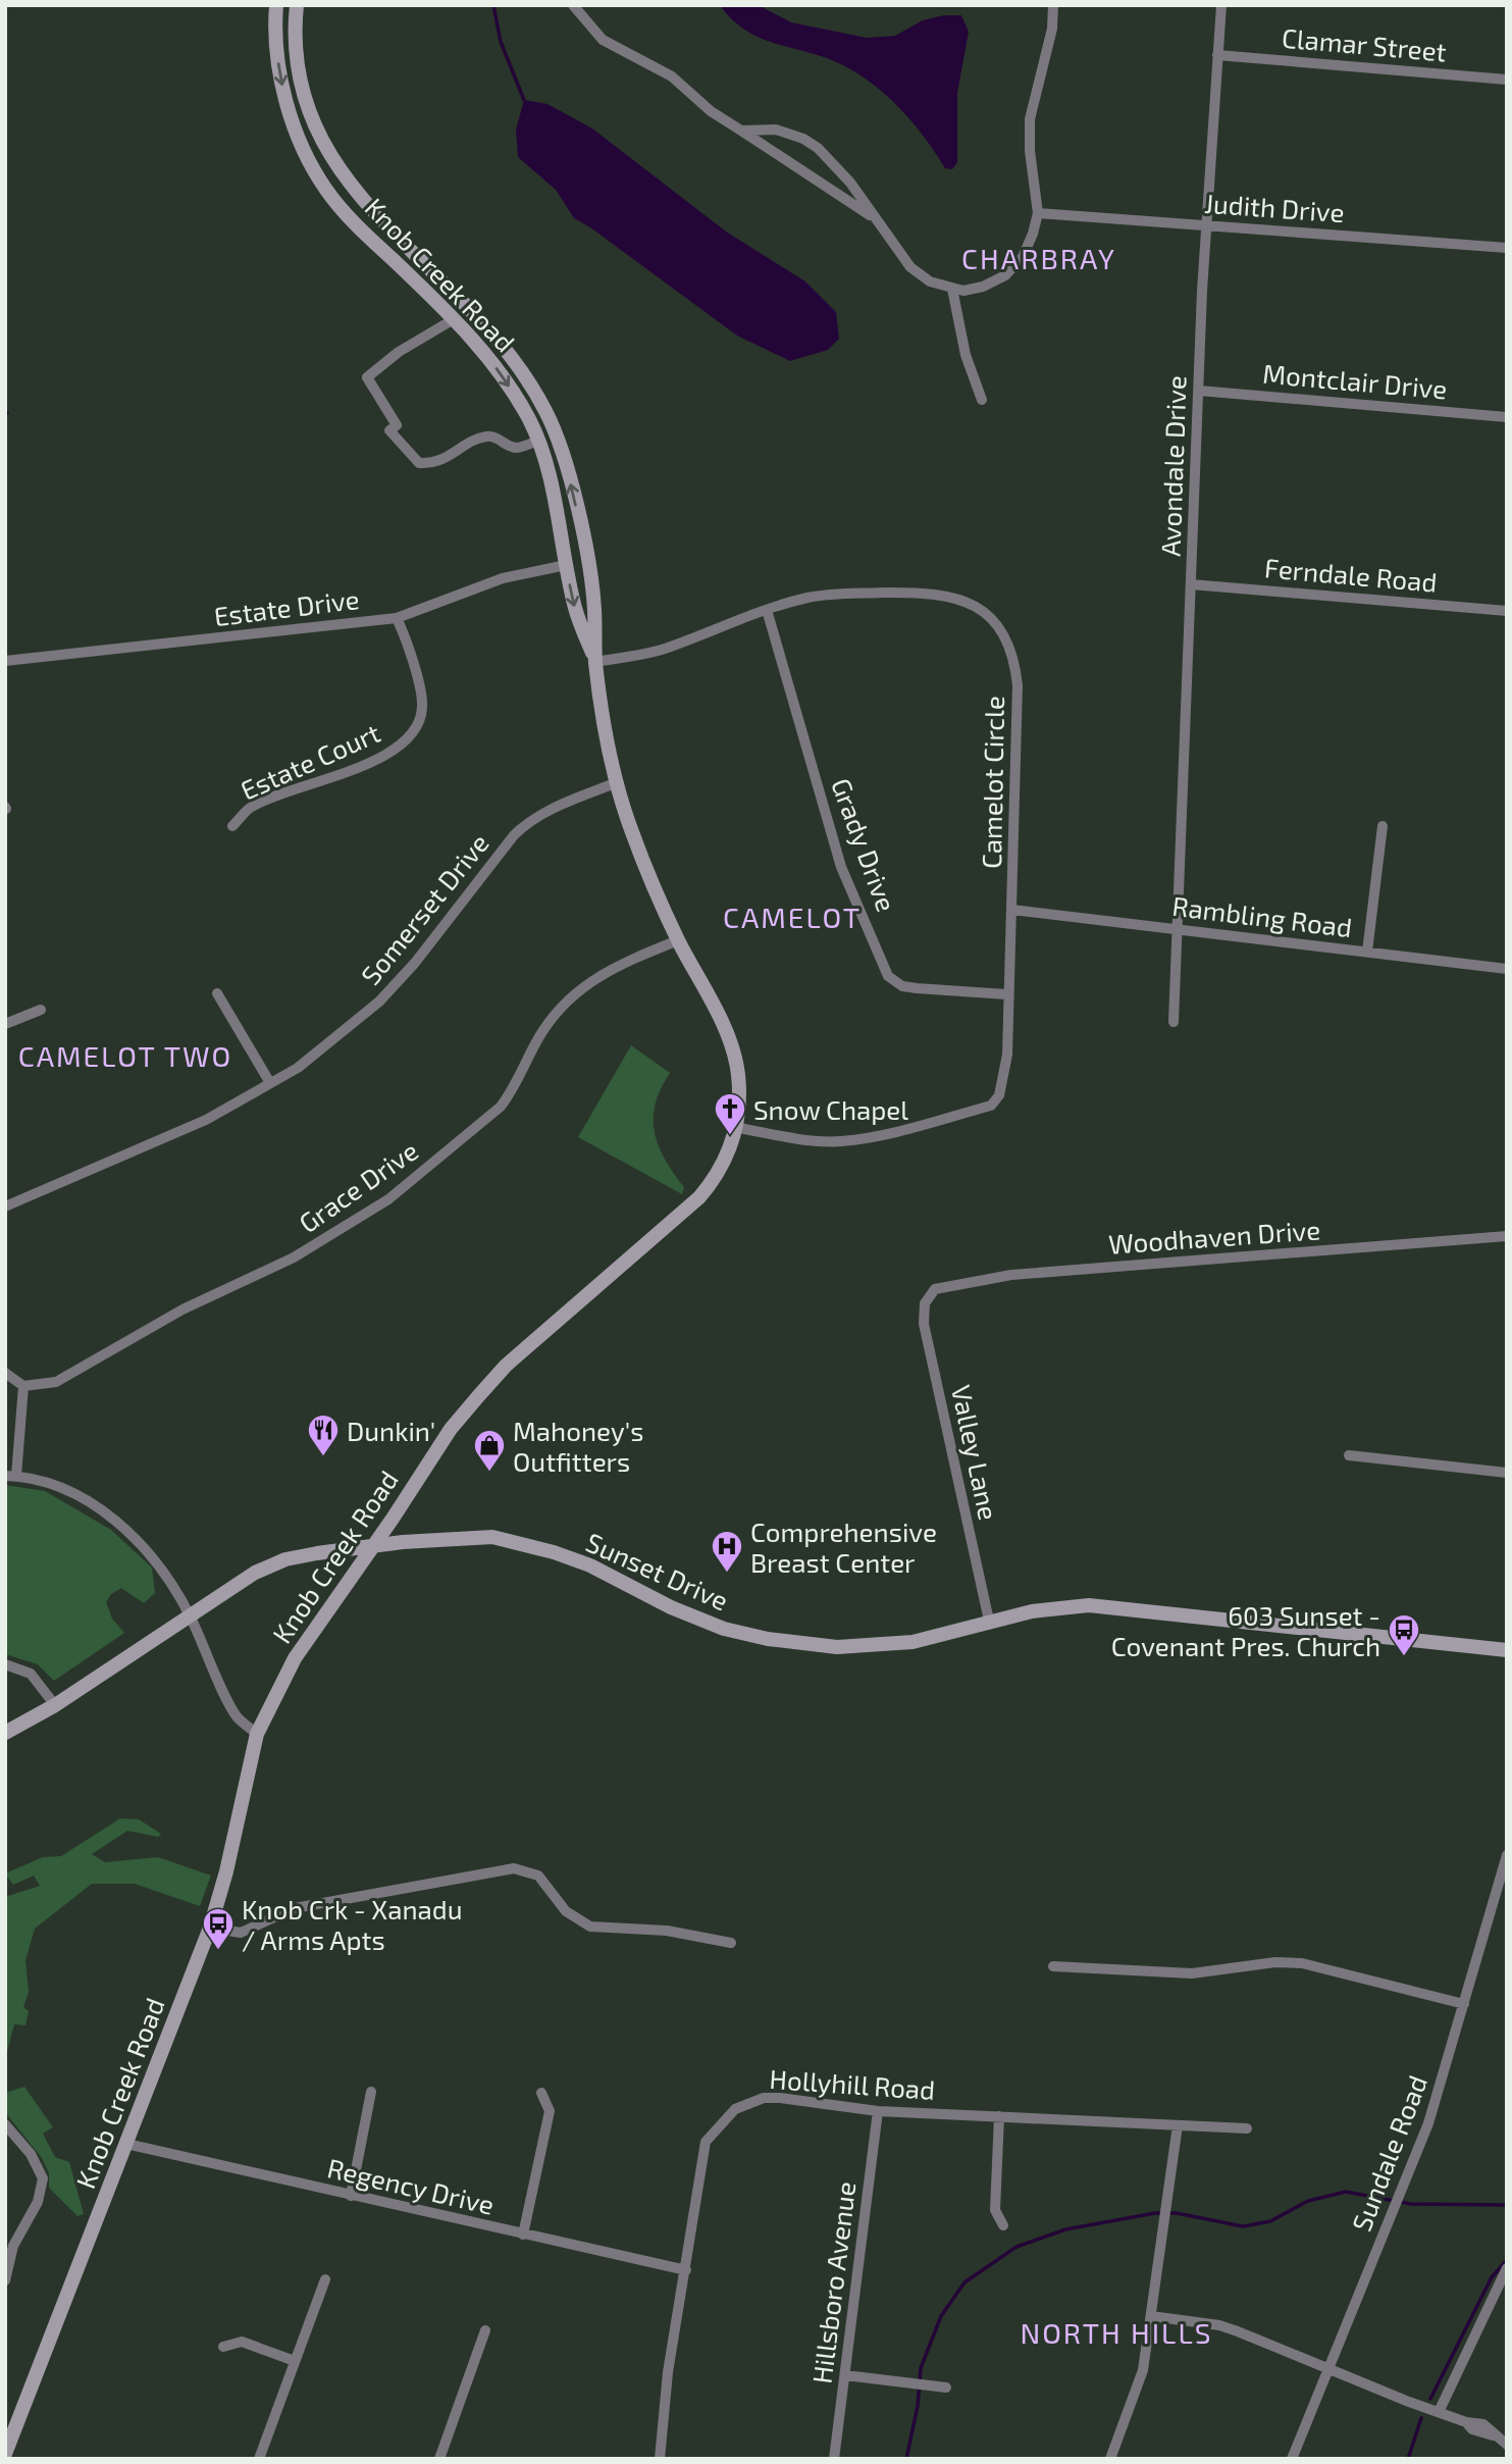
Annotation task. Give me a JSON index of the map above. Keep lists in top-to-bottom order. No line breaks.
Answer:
{"streets":{"main road":["Knob Creek Road","Sunset Drive"],"street":["Clamar Street","Judith Drive","Montclair Drive","Avondale Drive","Ferndale Road","Estate Drive","Estate Court","Camelot Circle","Grady Drive","Somerset Drive","Rambling Road","Grace Drive","Woodhaven Drive","Valley Lane","Hollyhill Road","Sundale Road","Regency Drive","Hillsboro Avenue"]},"crossings":[["Clamar Street","Avondale Drive"],["Judith Drive","Avondale Drive"],["Knob Creek Road","Estate Drive"],["Knob Creek Road","Camelot Circle"],["Knob Creek Road","Somerset Drive"],["Knob Creek Road","Grace Drive"],["Knob Creek Road","Sunset Drive"],["Knob Creek Road","Regency Drive"],["Montclair Drive","Avondale Drive"],["Avondale Drive","Ferndale Road"],["Avondale Drive","Rambling Road"],["Estate Drive","Estate Court"],["Camelot Circle","Grady Drive"],["Camelot Circle","Rambling Road"],["Woodhaven Drive","Valley Lane"],["Valley Lane","Sunset Drive"],["Hollyhill Road","Regency Drive"],["Hollyhill Road","Hillsboro Avenue"]],"districts":["CHARBRAY","CAMELOT","CAMELOT TWO","NORTH HILLS"],"places":{"church":["Snow Chapel"],"restaurant":["Dunkin'"],"shop":["Mahoney's Outfitters"],"hospital":["Comprehensive Breast Center"],"bus stop":["603 Sunset - Covenant Pres. Church","Knob Crk - Xanadu / Arms Apts"]}}
